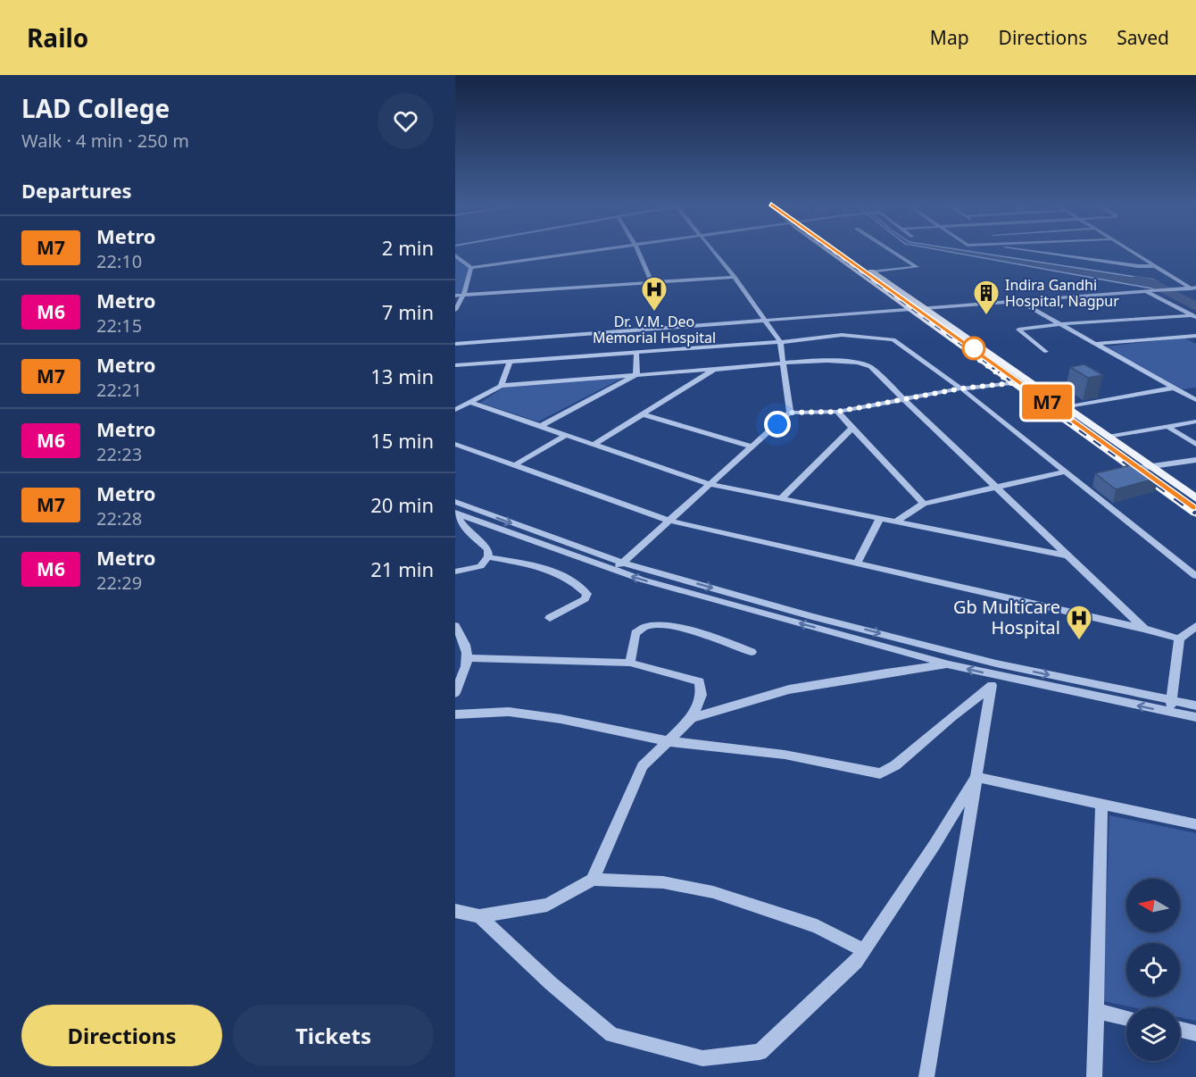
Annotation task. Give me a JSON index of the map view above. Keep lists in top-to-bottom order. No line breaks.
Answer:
{"places":{"hospital":["Dr. V.M. Deo Memorial Hospital","Gb Multicare Hospital"],"building":["Indira Gandhi Hospital, Nagpur"]},"lines":["metro line M7"],"north":"left","page":{"header":"Railo","nav":["Map","Directions","Saved"],"heading":[["LAD College","Walk · 4 min · 250 m"],"Departures"],"on_map":"M7","list":[{"mark":"M7","name":"Metro","note":"22:10","value":"2 min"},{"mark":"M6","name":"Metro","note":"22:15","value":"7 min"},{"mark":"M7","name":"Metro","note":"22:21","value":"13 min"},{"mark":"M6","name":"Metro","note":"22:23","value":"15 min"},{"mark":"M7","name":"Metro","note":"22:28","value":"20 min"},{"mark":"M6","name":"Metro","note":"22:29","value":"21 min"}],"buttons":["Directions","Tickets"]}}
